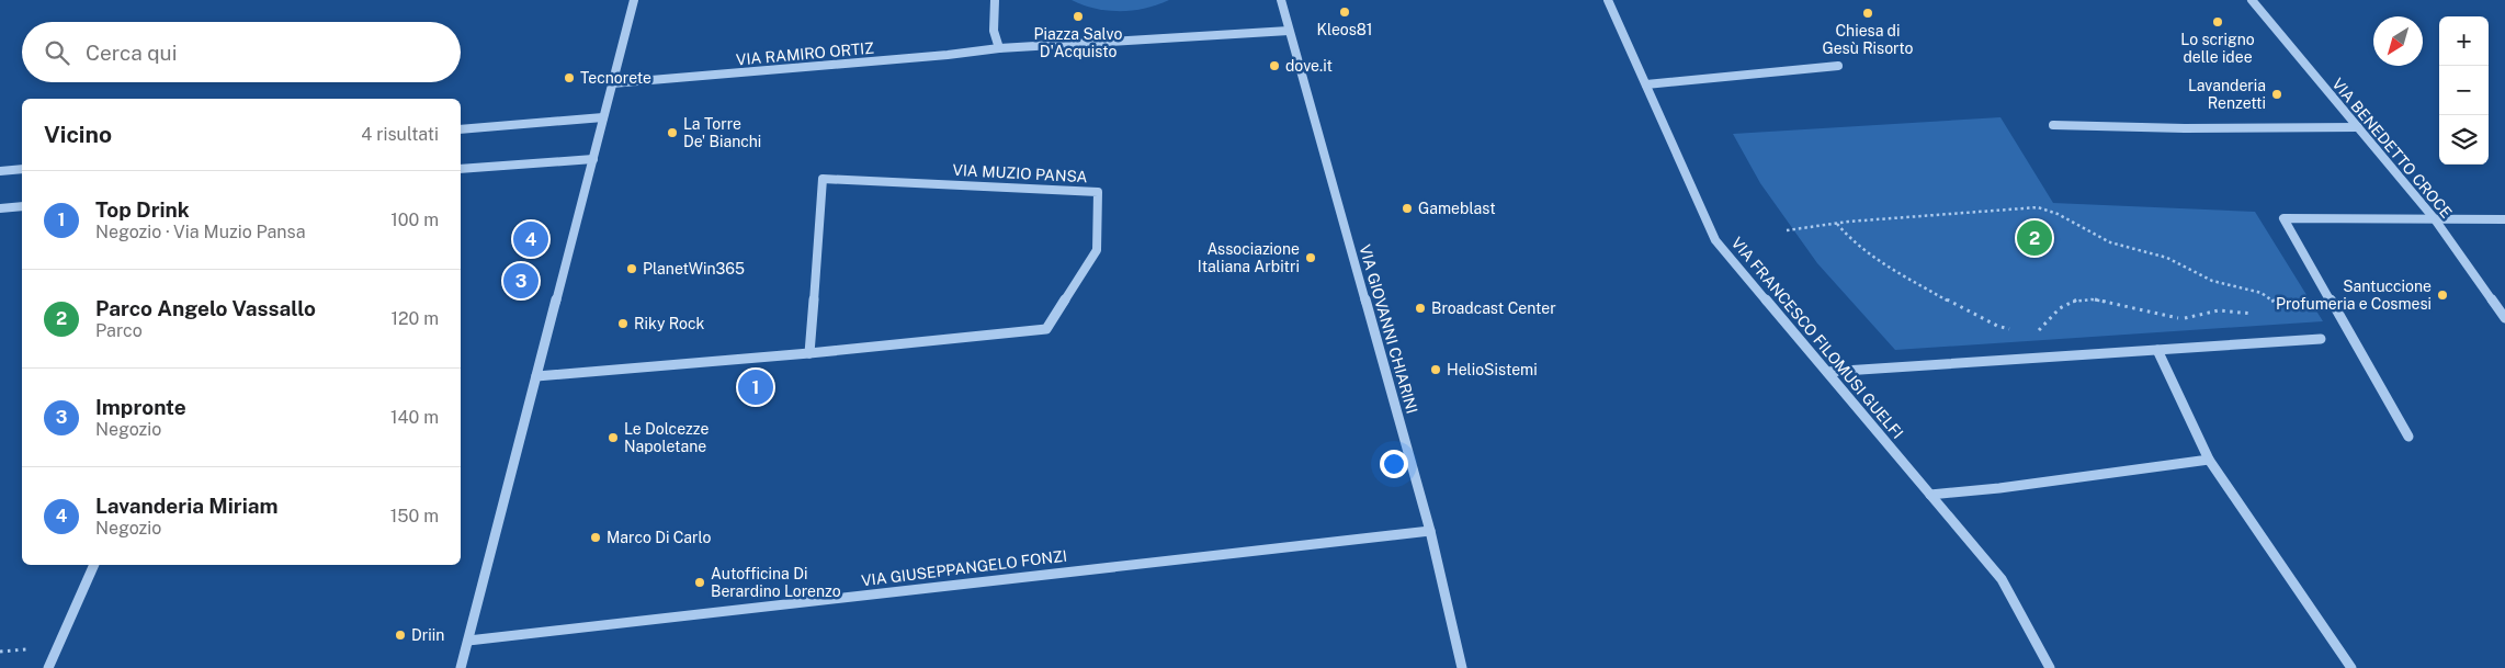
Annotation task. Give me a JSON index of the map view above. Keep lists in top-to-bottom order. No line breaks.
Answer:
{"streets":{"street":["VIA RAMIRO ORTIZ","VIA BENEDETTO CROCE","VIA MUZIO PANSA","VIA GIOVANNI CHIARINI","VIA FRANCESCO FILOMUSI GUELFI","VIA GIUSEPPANGELO FONZI"]},"crossings":[["VIA GIOVANNI CHIARINI","VIA GIUSEPPANGELO FONZI"]],"places":["Kleos81","Chiesa di Gesù Risorto","Piazza Salvo D'Acquisto","Lo scrigno delle idee","dove.it","Tecnorete","Lavanderia Renzetti","La Torre De' Bianchi","Gameblast","Associazione Italiana Arbitri","PlanetWin365","Santuccione Profumeria e Cosmesi","Broadcast Center","Riky Rock","HelioSistemi","Le Dolcezze Napoletane","Marco Di Carlo","Autofficina Di Berardino Lorenzo","Driin"],"north":"bottom left","page":{"map_buttons":["+","−"],"search":"Cerca qui","heading":["Vicino","4 risultati"],"list":[{"mark":"1","name":"Top Drink","note":"Negozio · Via Muzio Pansa","value":"100 m"},{"mark":"2","name":"Parco Angelo Vassallo","note":"Parco","value":"120 m"},{"mark":"3","name":"Impronte","note":"Negozio","value":"140 m"},{"mark":"4","name":"Lavanderia Miriam","note":"Negozio","value":"150 m"}],"pins":["2","4","3","1"]}}
